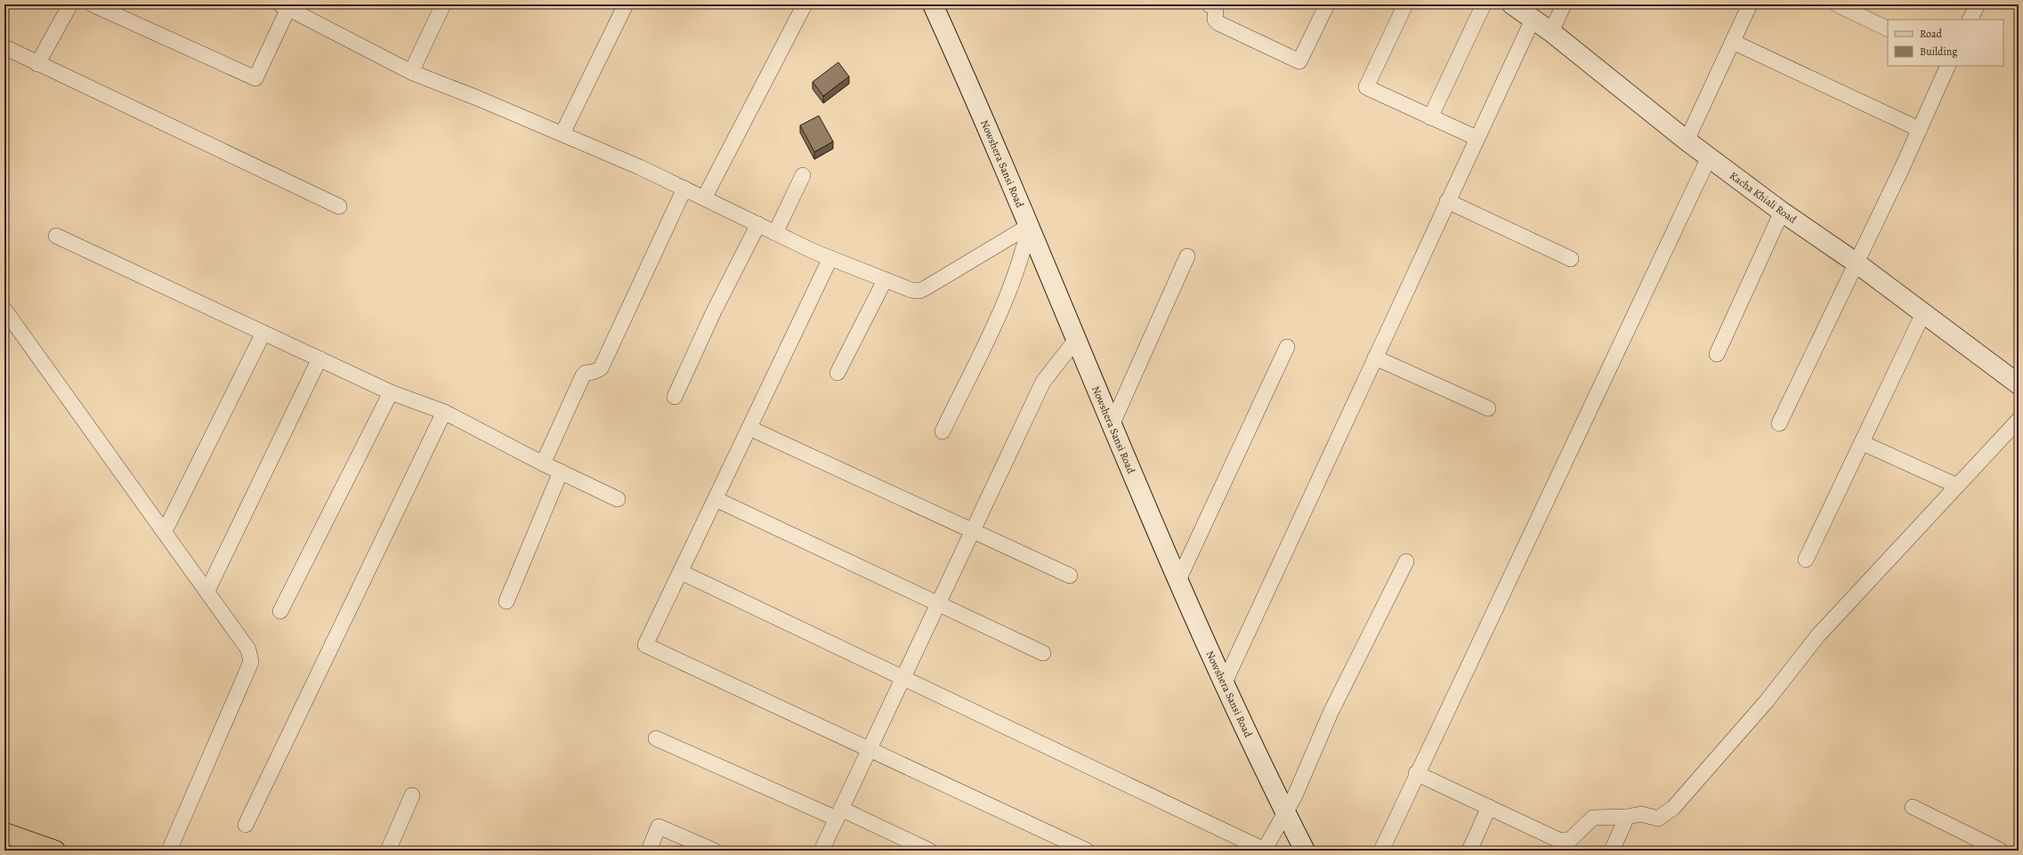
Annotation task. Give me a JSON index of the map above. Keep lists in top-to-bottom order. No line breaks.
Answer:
{"streets":{"main road":["Nowshera Sansi Road","Kacha Khiali Road"]},"legend":["Road","Building"]}
